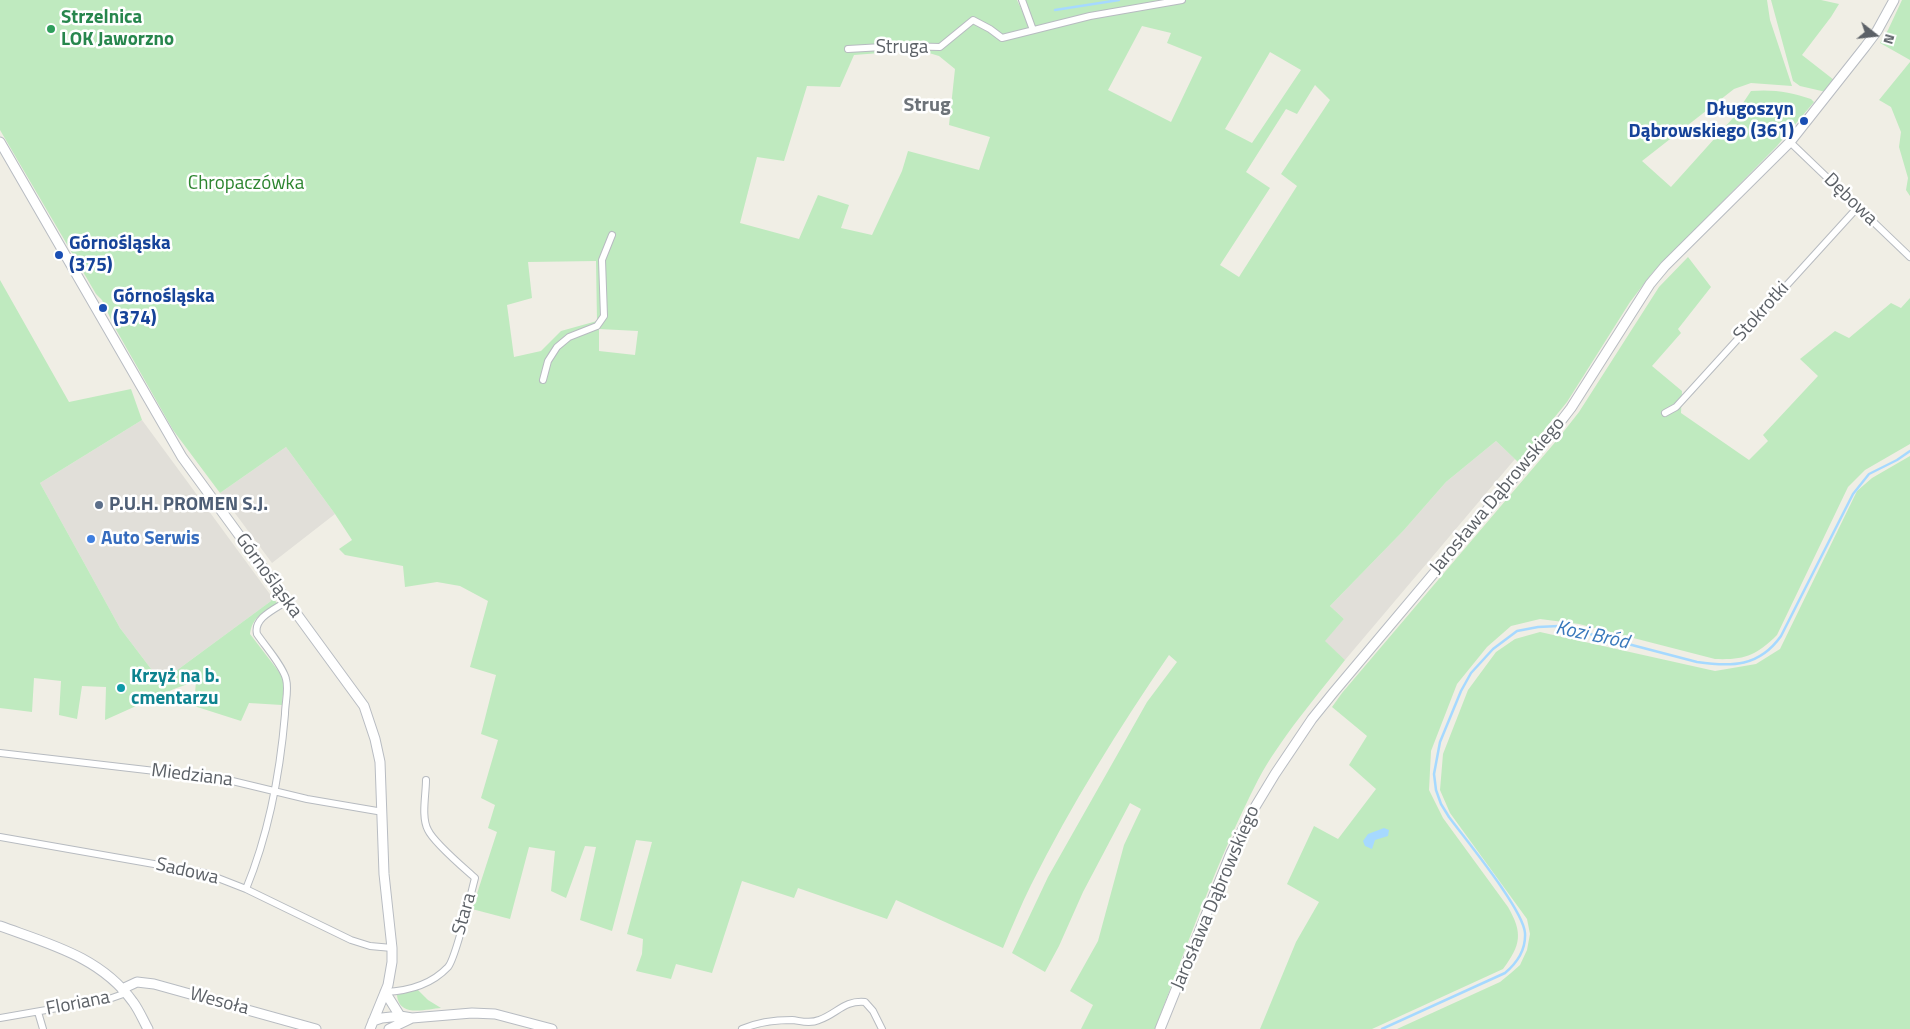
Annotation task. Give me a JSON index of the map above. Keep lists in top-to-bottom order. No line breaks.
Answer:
{"streets":{"street":["Struga","Dębowa","Stokrotki","Jarosława Dąbrowskiego","Górnośląska","Miedziana","Sadowa","Stara","Wesoła","Floriana"]},"crossings":[["Dębowa","Stokrotki"],["Dębowa","Jarosława Dąbrowskiego"],["Górnośląska","Miedziana"],["Górnośląska","Sadowa"],["Górnośląska","Stara"],["Wesoła","Floriana"]],"districts":["Strug"],"water":["Kozi Bród"],"parks":["Chropaczówka"],"places":["Strzelnica LOK Jaworzno","Długoszyn Dąbrowskiego (361)","Górnośląska (375)","Górnośląska (374)","P.U.H. PROMEN S.J.","Auto Serwis","Krzyż na b. cmentarzu"],"north":"right"}
